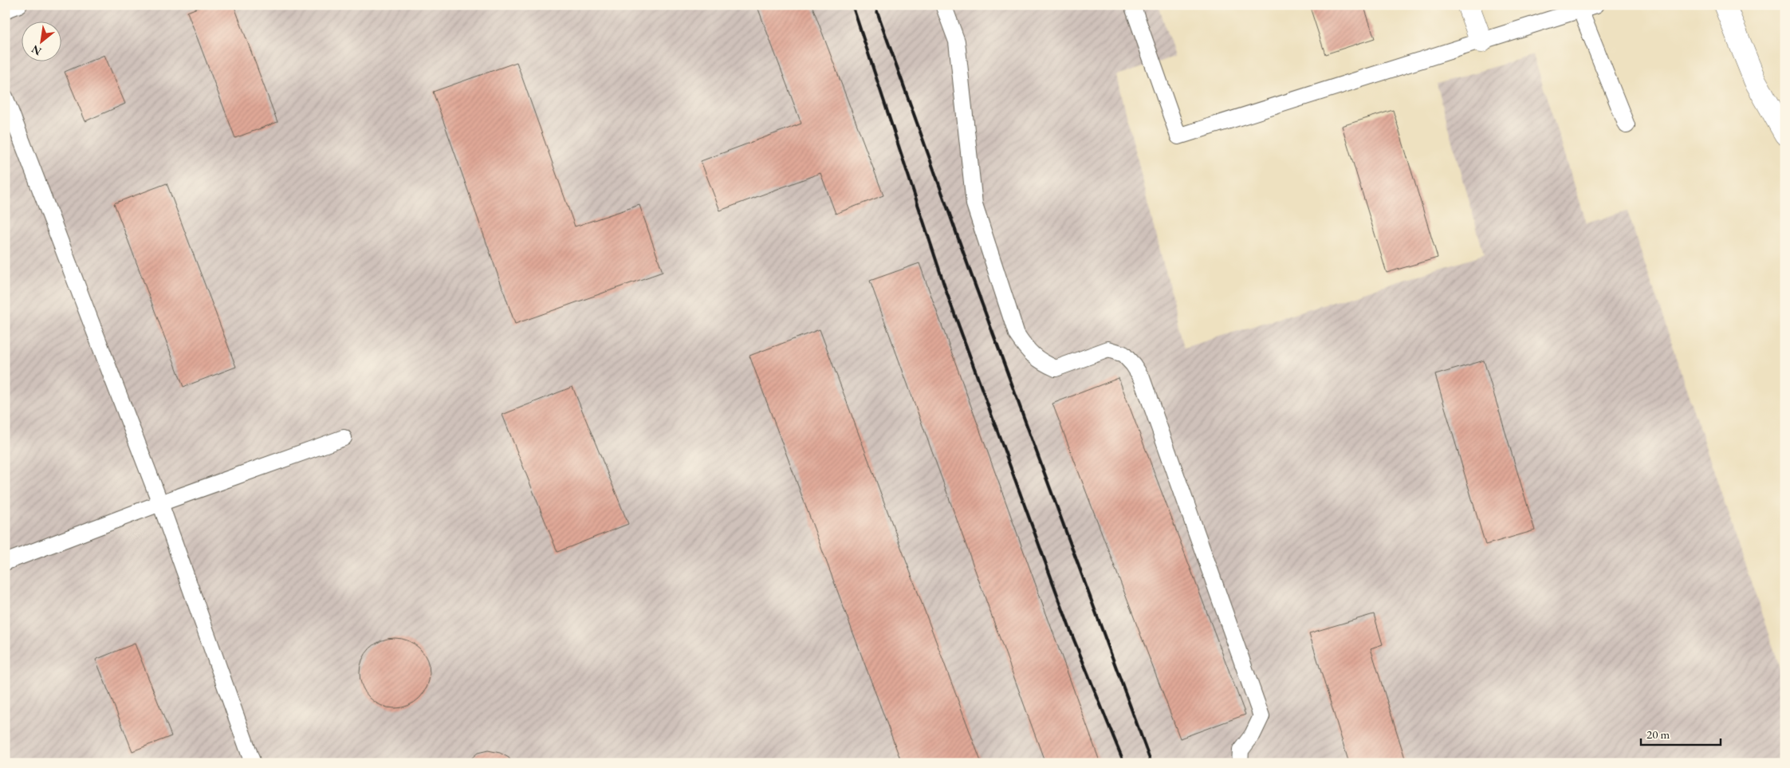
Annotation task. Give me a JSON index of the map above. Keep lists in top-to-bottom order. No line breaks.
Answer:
{"scale_bar":"20 m","north":"bottom left"}
